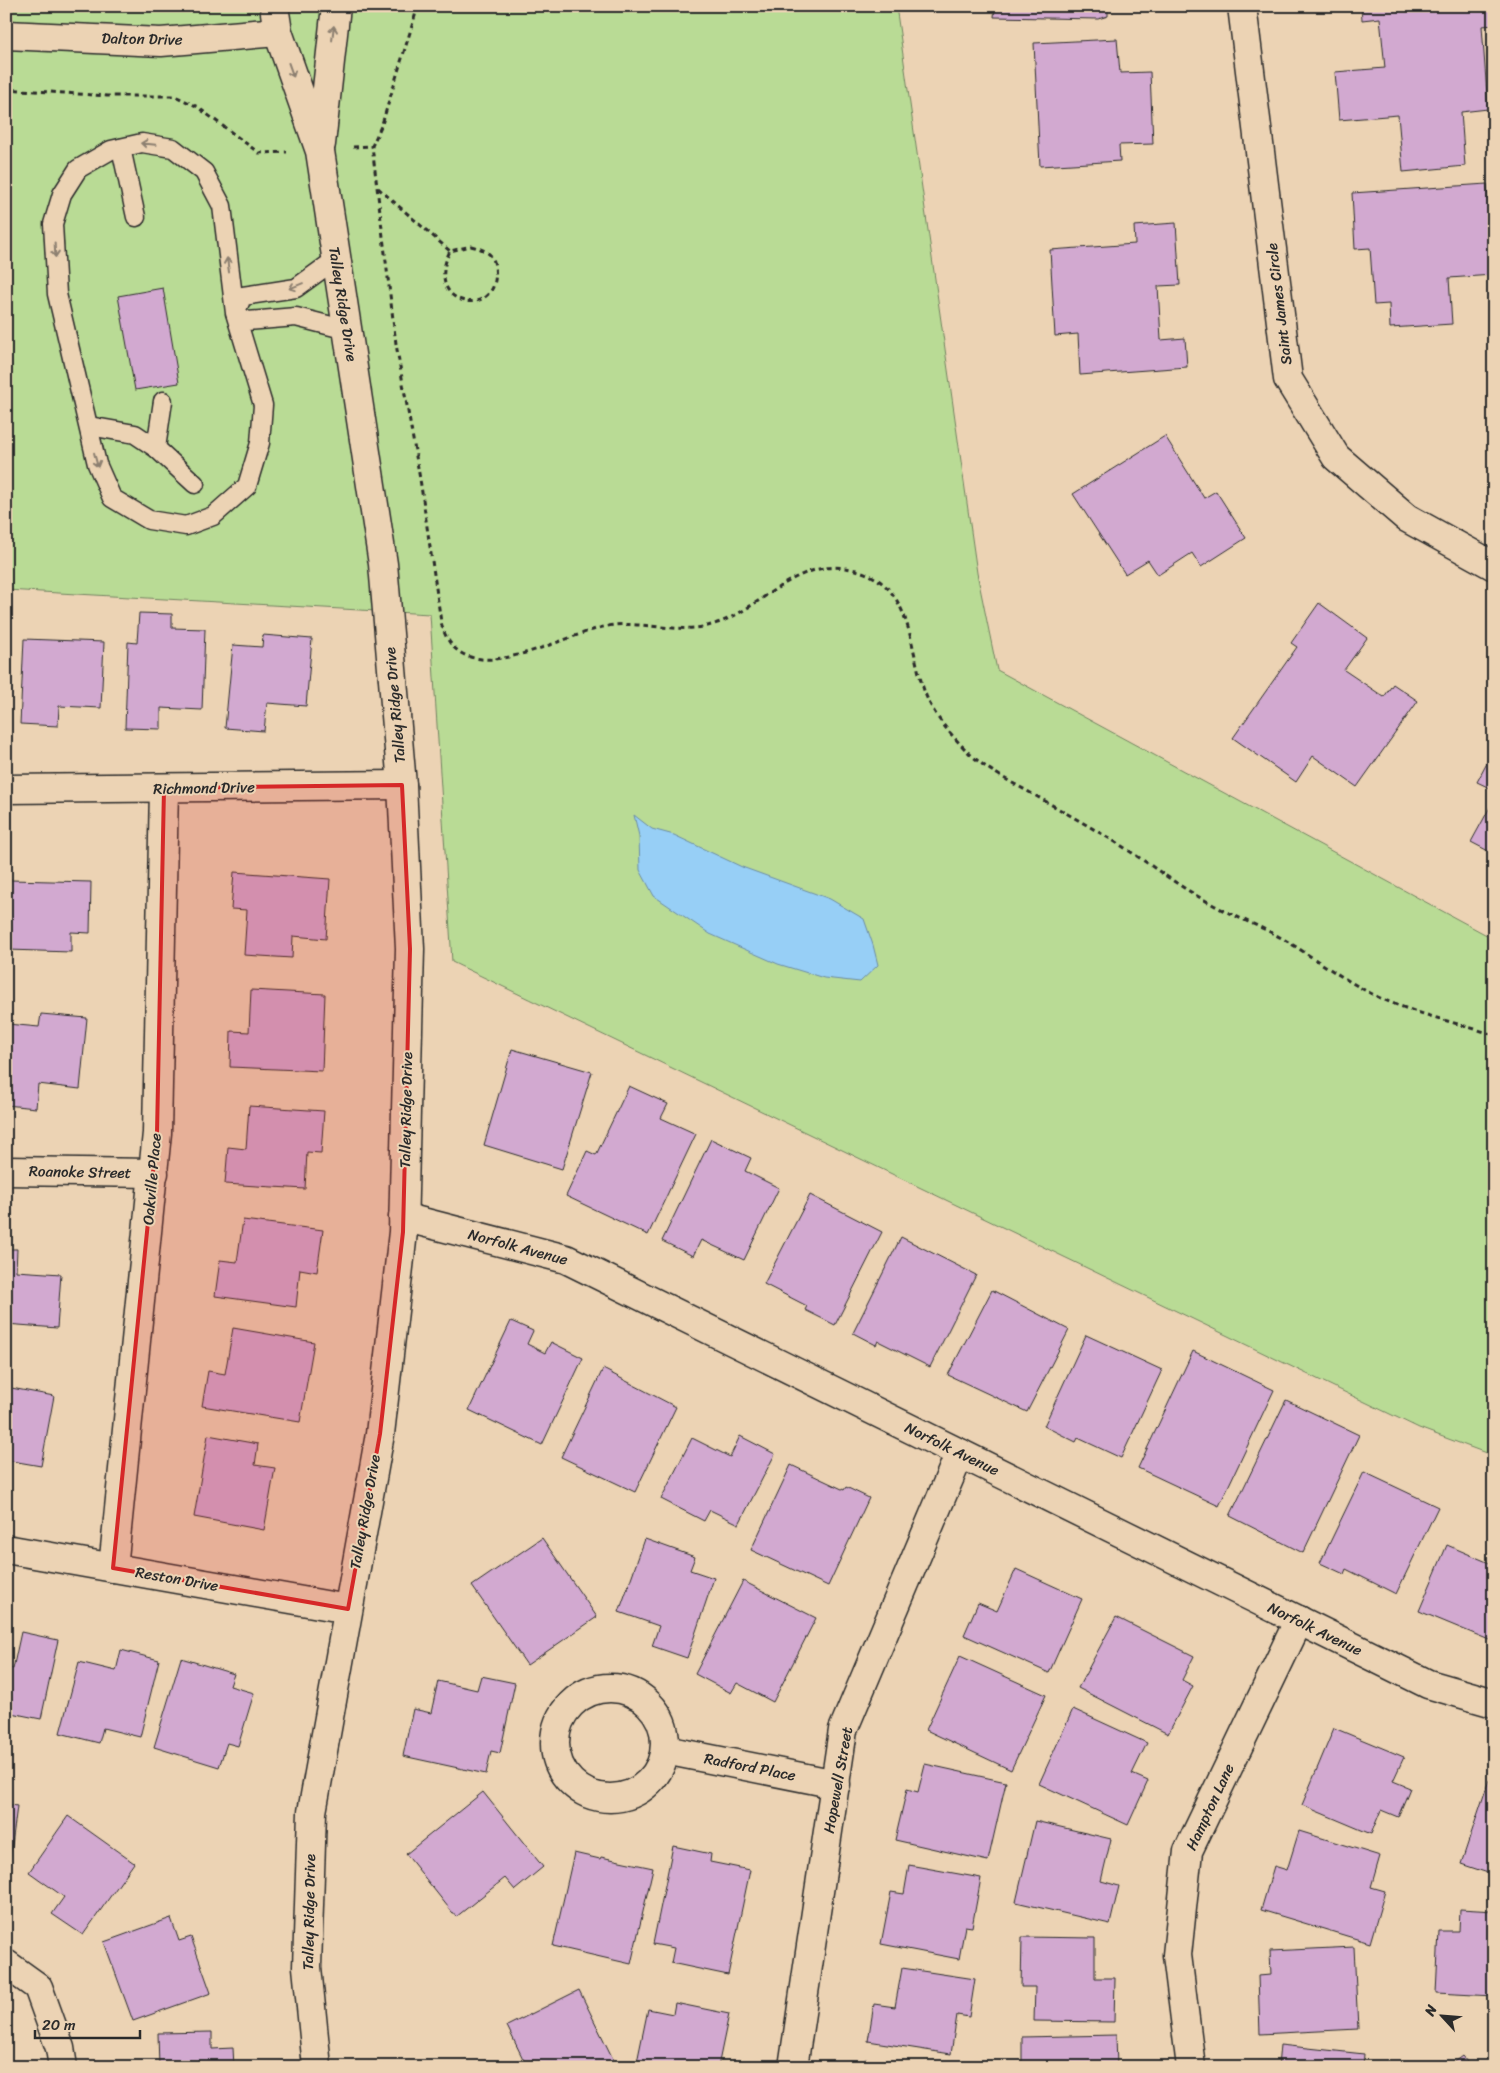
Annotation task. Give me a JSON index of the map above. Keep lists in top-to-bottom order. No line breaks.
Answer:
{"streets":{"street":["Dalton Drive","Talley Ridge Drive","Saint James Circle","Richmond Drive","Roanoke Street","Oakville Place","Norfolk Avenue","Reston Drive","Radford Place","Hopewell Street","Hampton Lane"]},"crossings":[["Dalton Drive","Talley Ridge Drive"],["Talley Ridge Drive","Richmond Drive"],["Talley Ridge Drive","Norfolk Avenue"],["Talley Ridge Drive","Reston Drive"],["Richmond Drive","Oakville Place"],["Roanoke Street","Oakville Place"],["Oakville Place","Reston Drive"],["Norfolk Avenue","Hopewell Street"],["Norfolk Avenue","Hampton Lane"],["Radford Place","Hopewell Street"]],"scale_bar":"20 m","north":"top left"}
